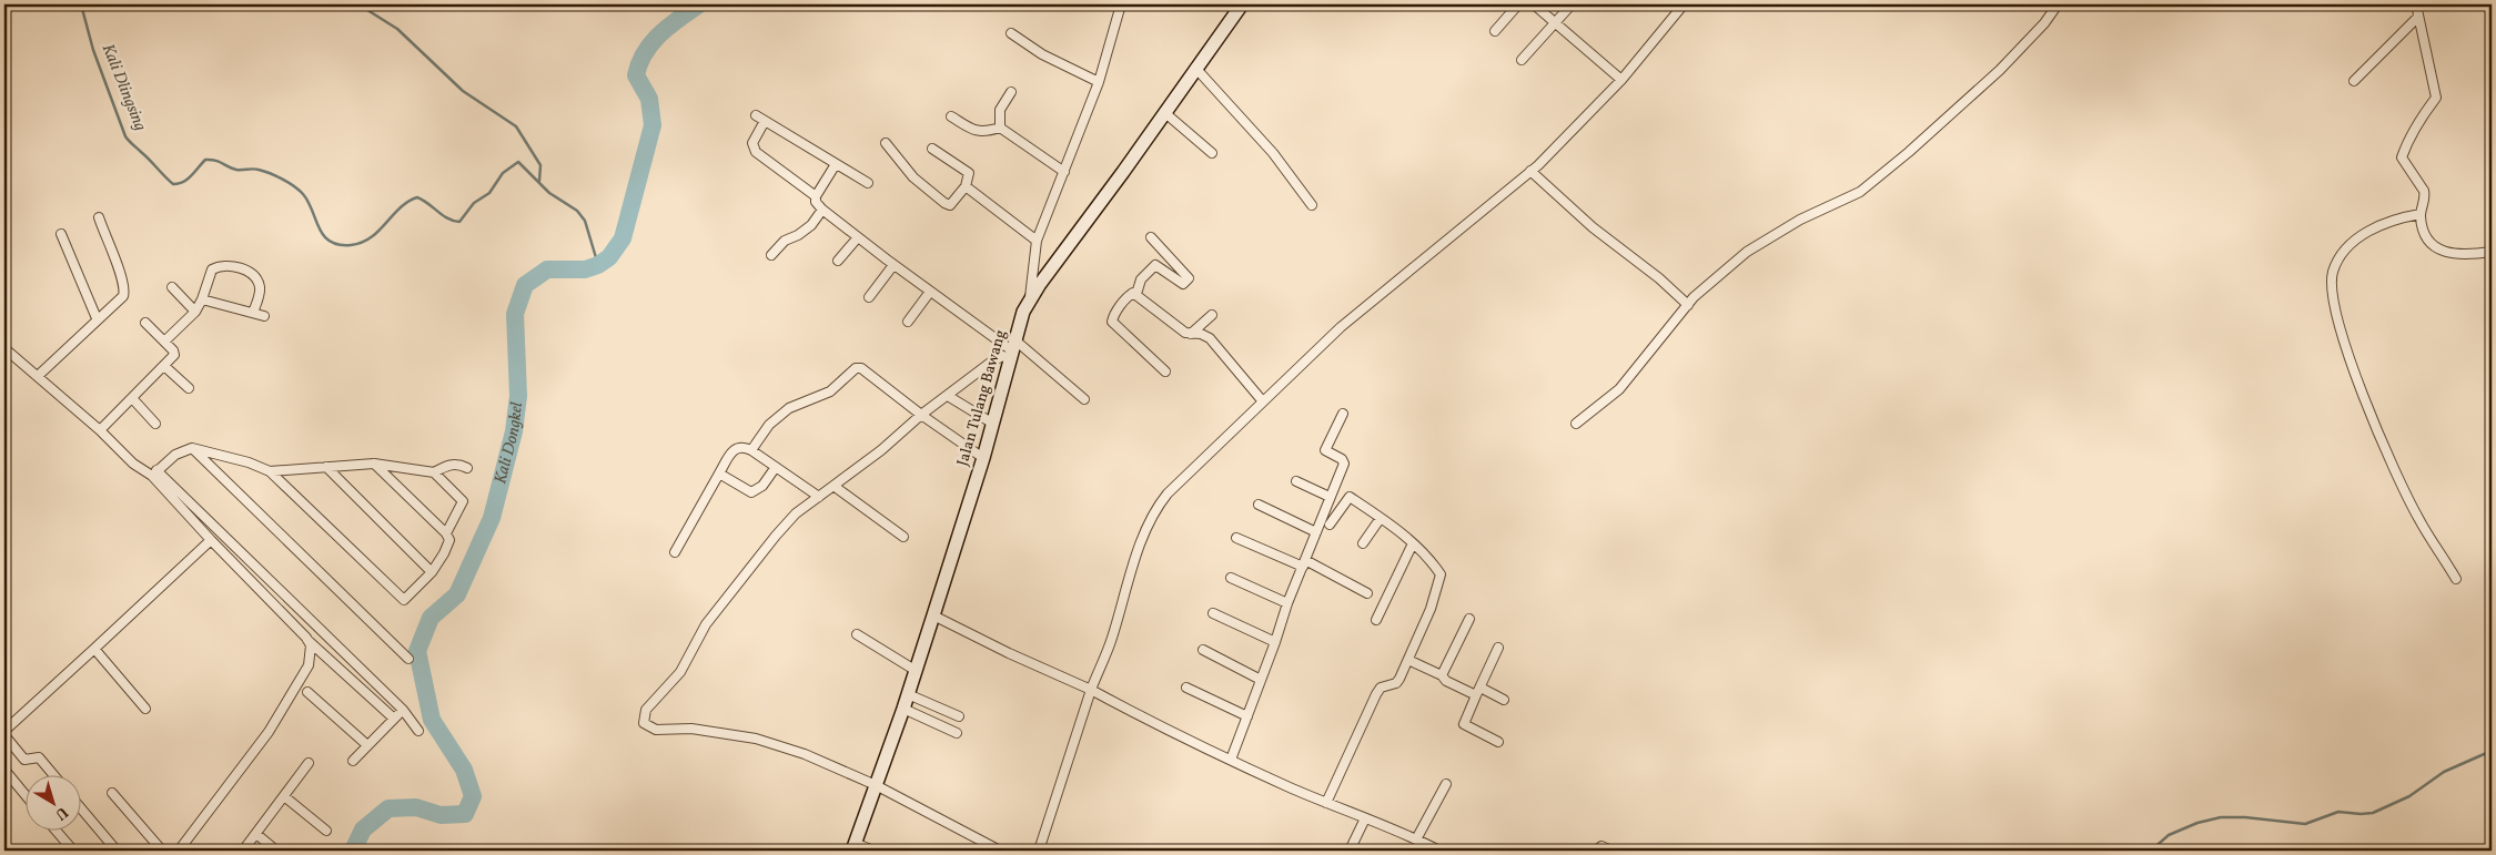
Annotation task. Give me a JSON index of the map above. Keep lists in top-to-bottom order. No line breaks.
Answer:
{"streets":{"street":["Jalan Tulang Bawang"]},"water":["Kali Dlingsing","Kali Dongkel"],"north":"bottom right"}
